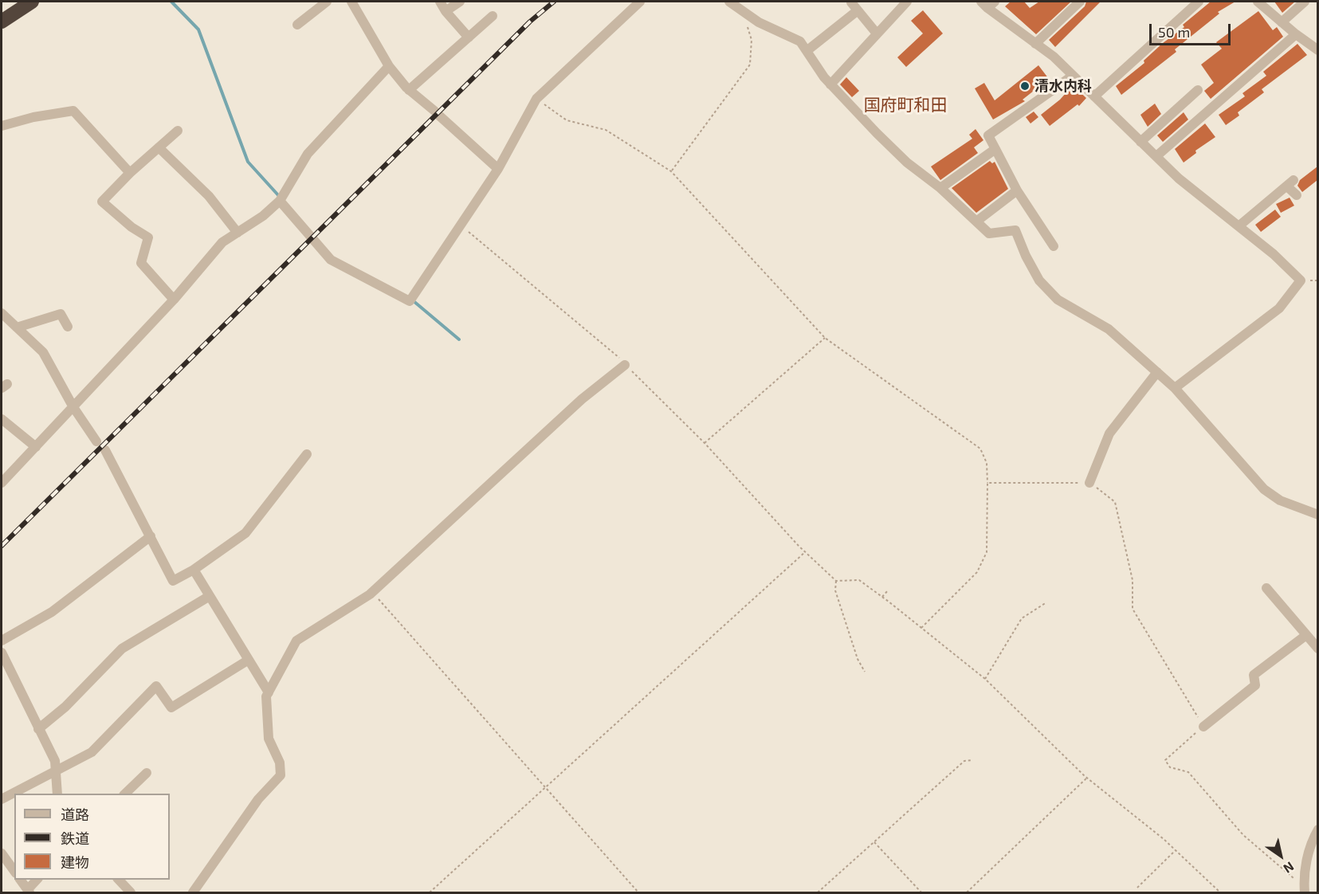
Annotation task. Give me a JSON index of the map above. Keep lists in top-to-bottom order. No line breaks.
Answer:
{"districts":["国府町和田"],"places":["清水内科"],"legend":["道路","鉄道","建物"],"scale_bar":"50 m","north":"bottom right"}
